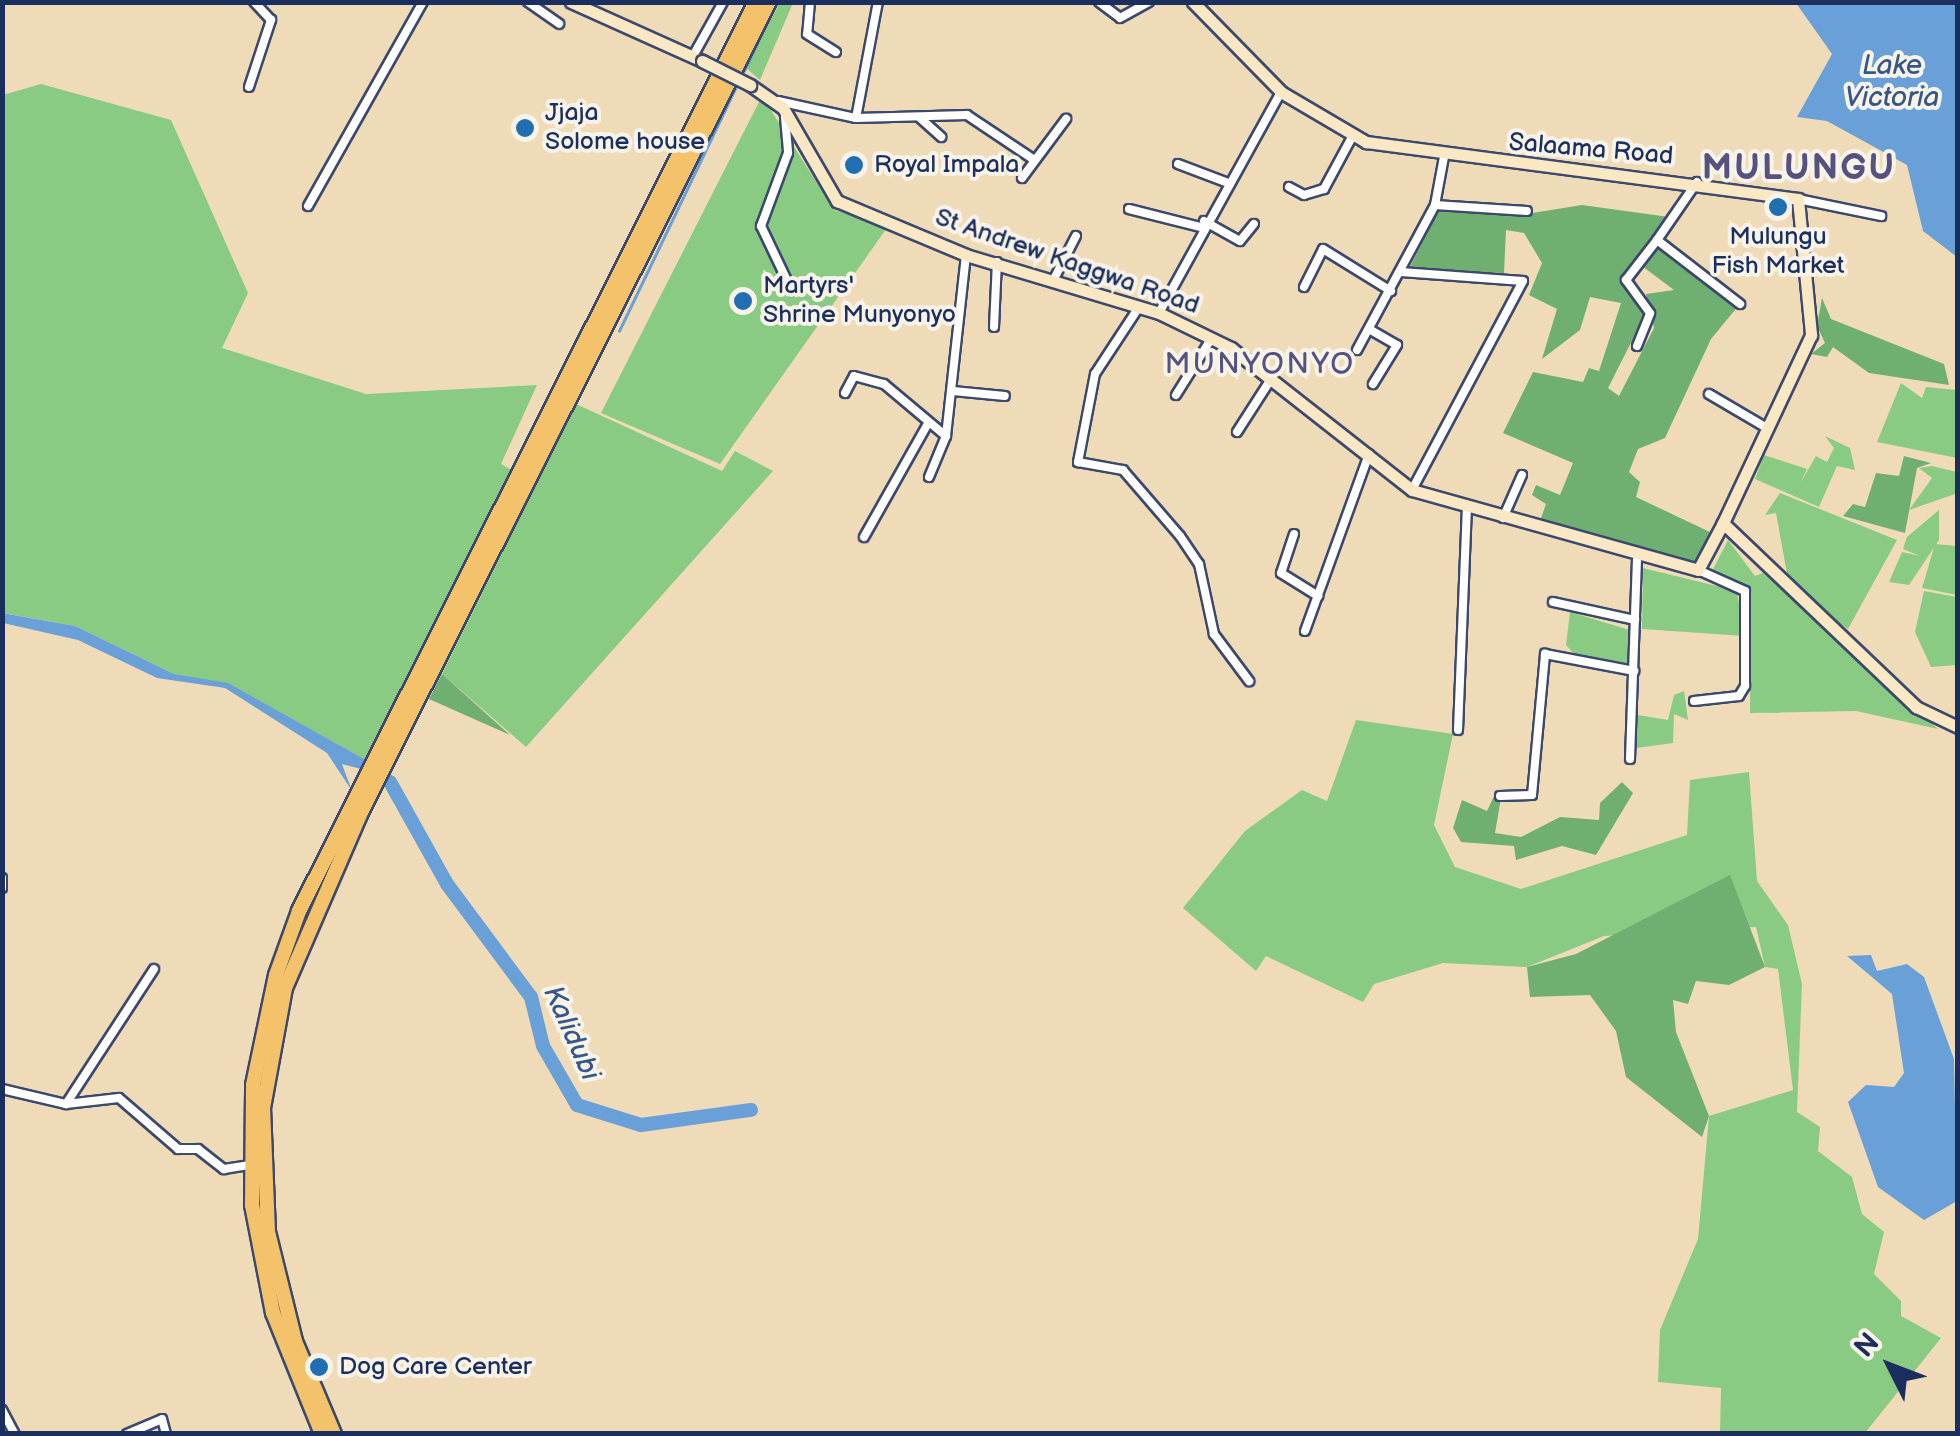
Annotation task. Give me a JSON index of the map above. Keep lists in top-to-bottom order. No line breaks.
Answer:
{"streets":{"street":["Salaama Road","St Andrew Kaggwa Road"]},"districts":["MULUNGU","MUNYONYO"],"water":["Lake Victoria","Kalidubi"],"places":["Jjaja Solome house","Royal Impala","Mulungu Fish Market","Martyrs' Shrine Munyonyo","Dog Care Center"],"north":"top left"}
